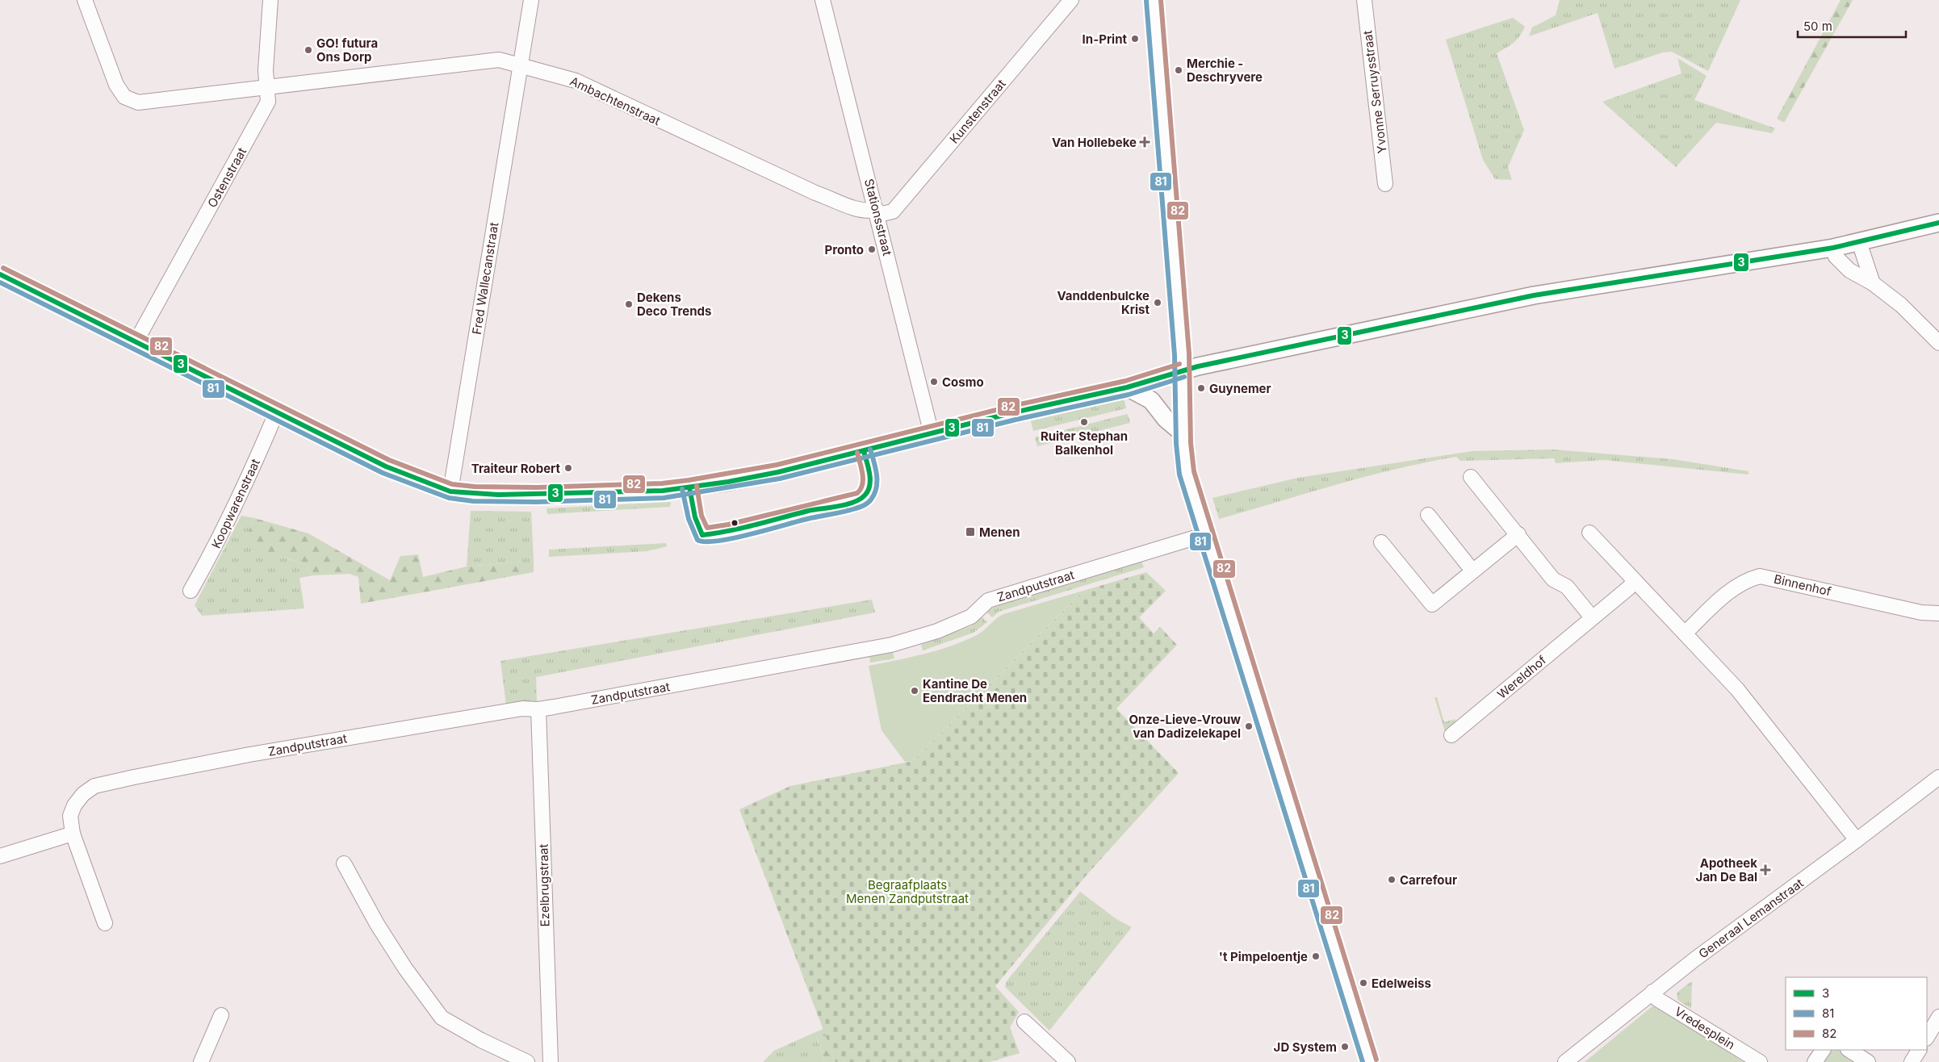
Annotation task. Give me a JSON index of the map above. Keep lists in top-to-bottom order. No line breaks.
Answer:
{"streets":{"street":["Yvonne Serruysstraat","Ambachtenstraat","Kunstenstraat","Ostenstraat","Stationsstraat","Fred Wallecanstraat","Koopwarenstraat","Binnenhof","Zandputstraat","Wereldhof","Ezelbrugstraat","Generaal Lemanstraat","Vredesplein"]},"crossings":[["Ambachtenstraat","Kunstenstraat"],["Ambachtenstraat","Ostenstraat"],["Ambachtenstraat","Stationsstraat"],["Ambachtenstraat","Fred Wallecanstraat"],["Kunstenstraat","Stationsstraat"],["Zandputstraat","Ezelbrugstraat"],["Generaal Lemanstraat","Vredesplein"]],"parks":["Begraafplaats Menen Zandputstraat"],"places":{"other":["In-Print","GO! futura Ons Dorp","Merchie - Deschryvere","Pronto","Vanddenbulcke Krist","Dekens Deco Trends","Cosmo","Guynemer","Ruiter Stephan Balkenhol","Traiteur Robert","Kantine De Eendracht Menen","Onze-Lieve-Vrouw van Dadizelekapel","Carrefour","'t Pimpeloentje","Edelweiss","JD System"],"health":["Van Hollebeke","Apotheek Jan De Bal"],"transit":["Menen"]},"lines":["transit line 82","transit line 81","transit line 3"],"legend":["3","81","82"],"scale_bar":"50 m"}
